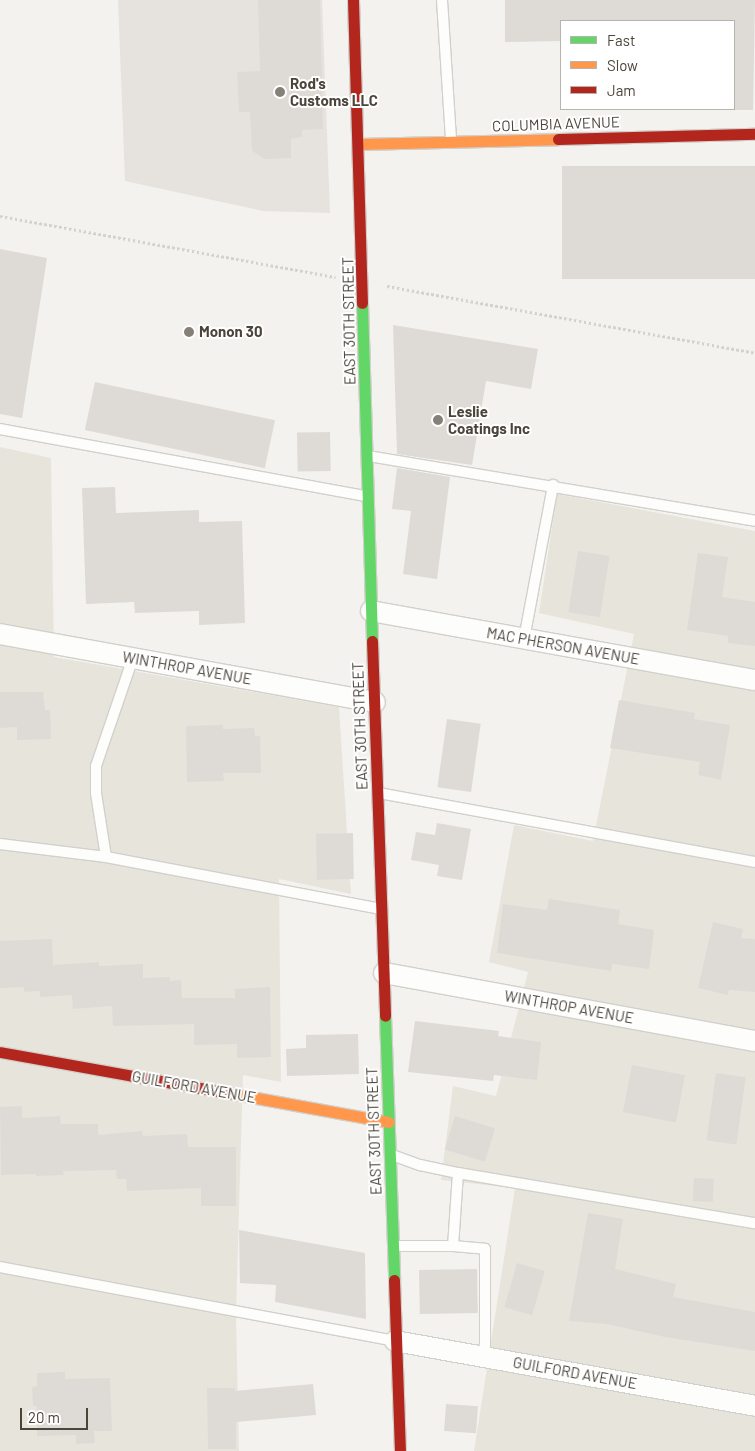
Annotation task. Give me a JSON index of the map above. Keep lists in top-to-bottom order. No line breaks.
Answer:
{"streets":{"main road":["COLUMBIA AVENUE","EAST 30TH STREET","GUILFORD AVENUE"],"street":["MAC PHERSON AVENUE","WINTHROP AVENUE"]},"crossings":[["COLUMBIA AVENUE","EAST 30TH STREET"],["EAST 30TH STREET","MAC PHERSON AVENUE"],["EAST 30TH STREET","WINTHROP AVENUE"],["EAST 30TH STREET","GUILFORD AVENUE"]],"places":["Rod's Customs LLC","Monon 30","Leslie Coatings Inc"],"legend":["Fast","Slow","Jam"],"scale_bar":"20 m"}
